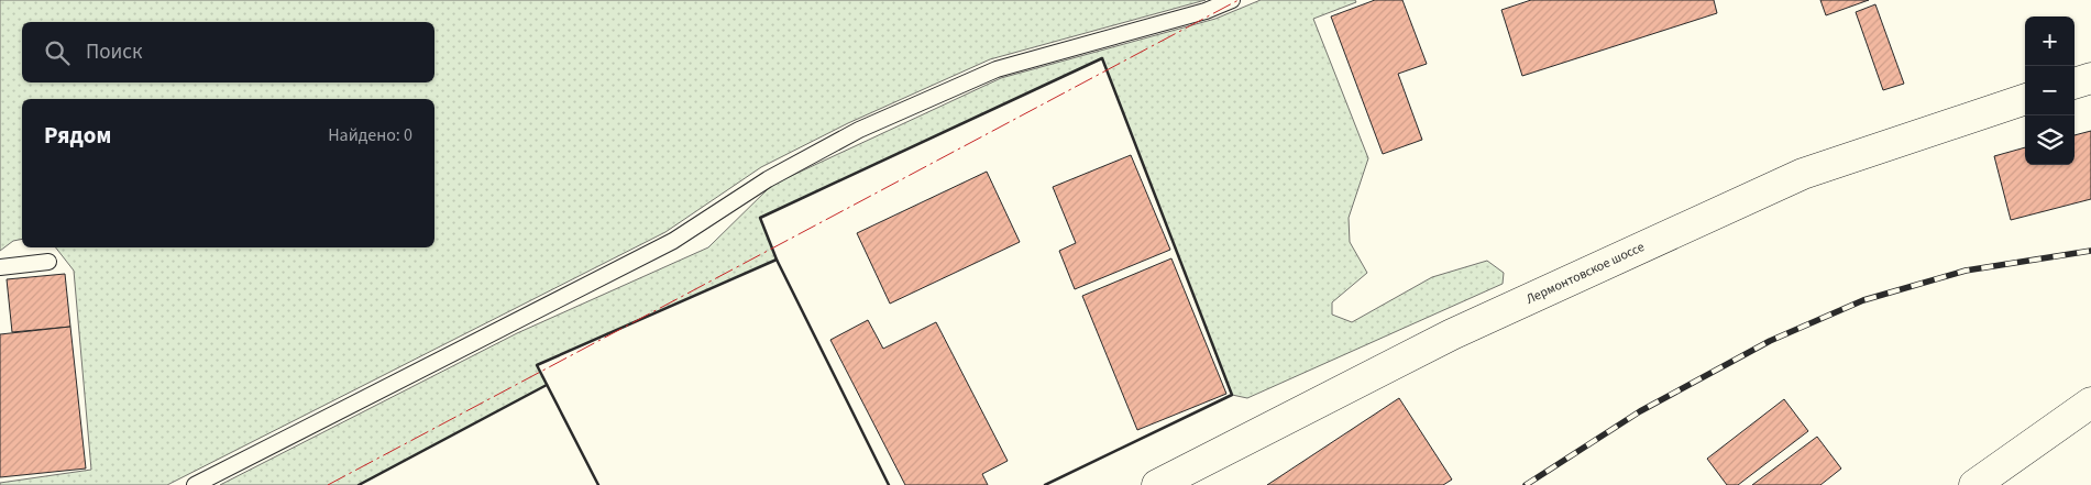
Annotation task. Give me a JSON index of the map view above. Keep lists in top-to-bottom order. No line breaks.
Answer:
{"streets":{"street":["Лермонтовское шоссе"]},"page":{"map_buttons":["+","−"],"search":"Поиск","heading":["Рядом","Найдено: 0"]}}
